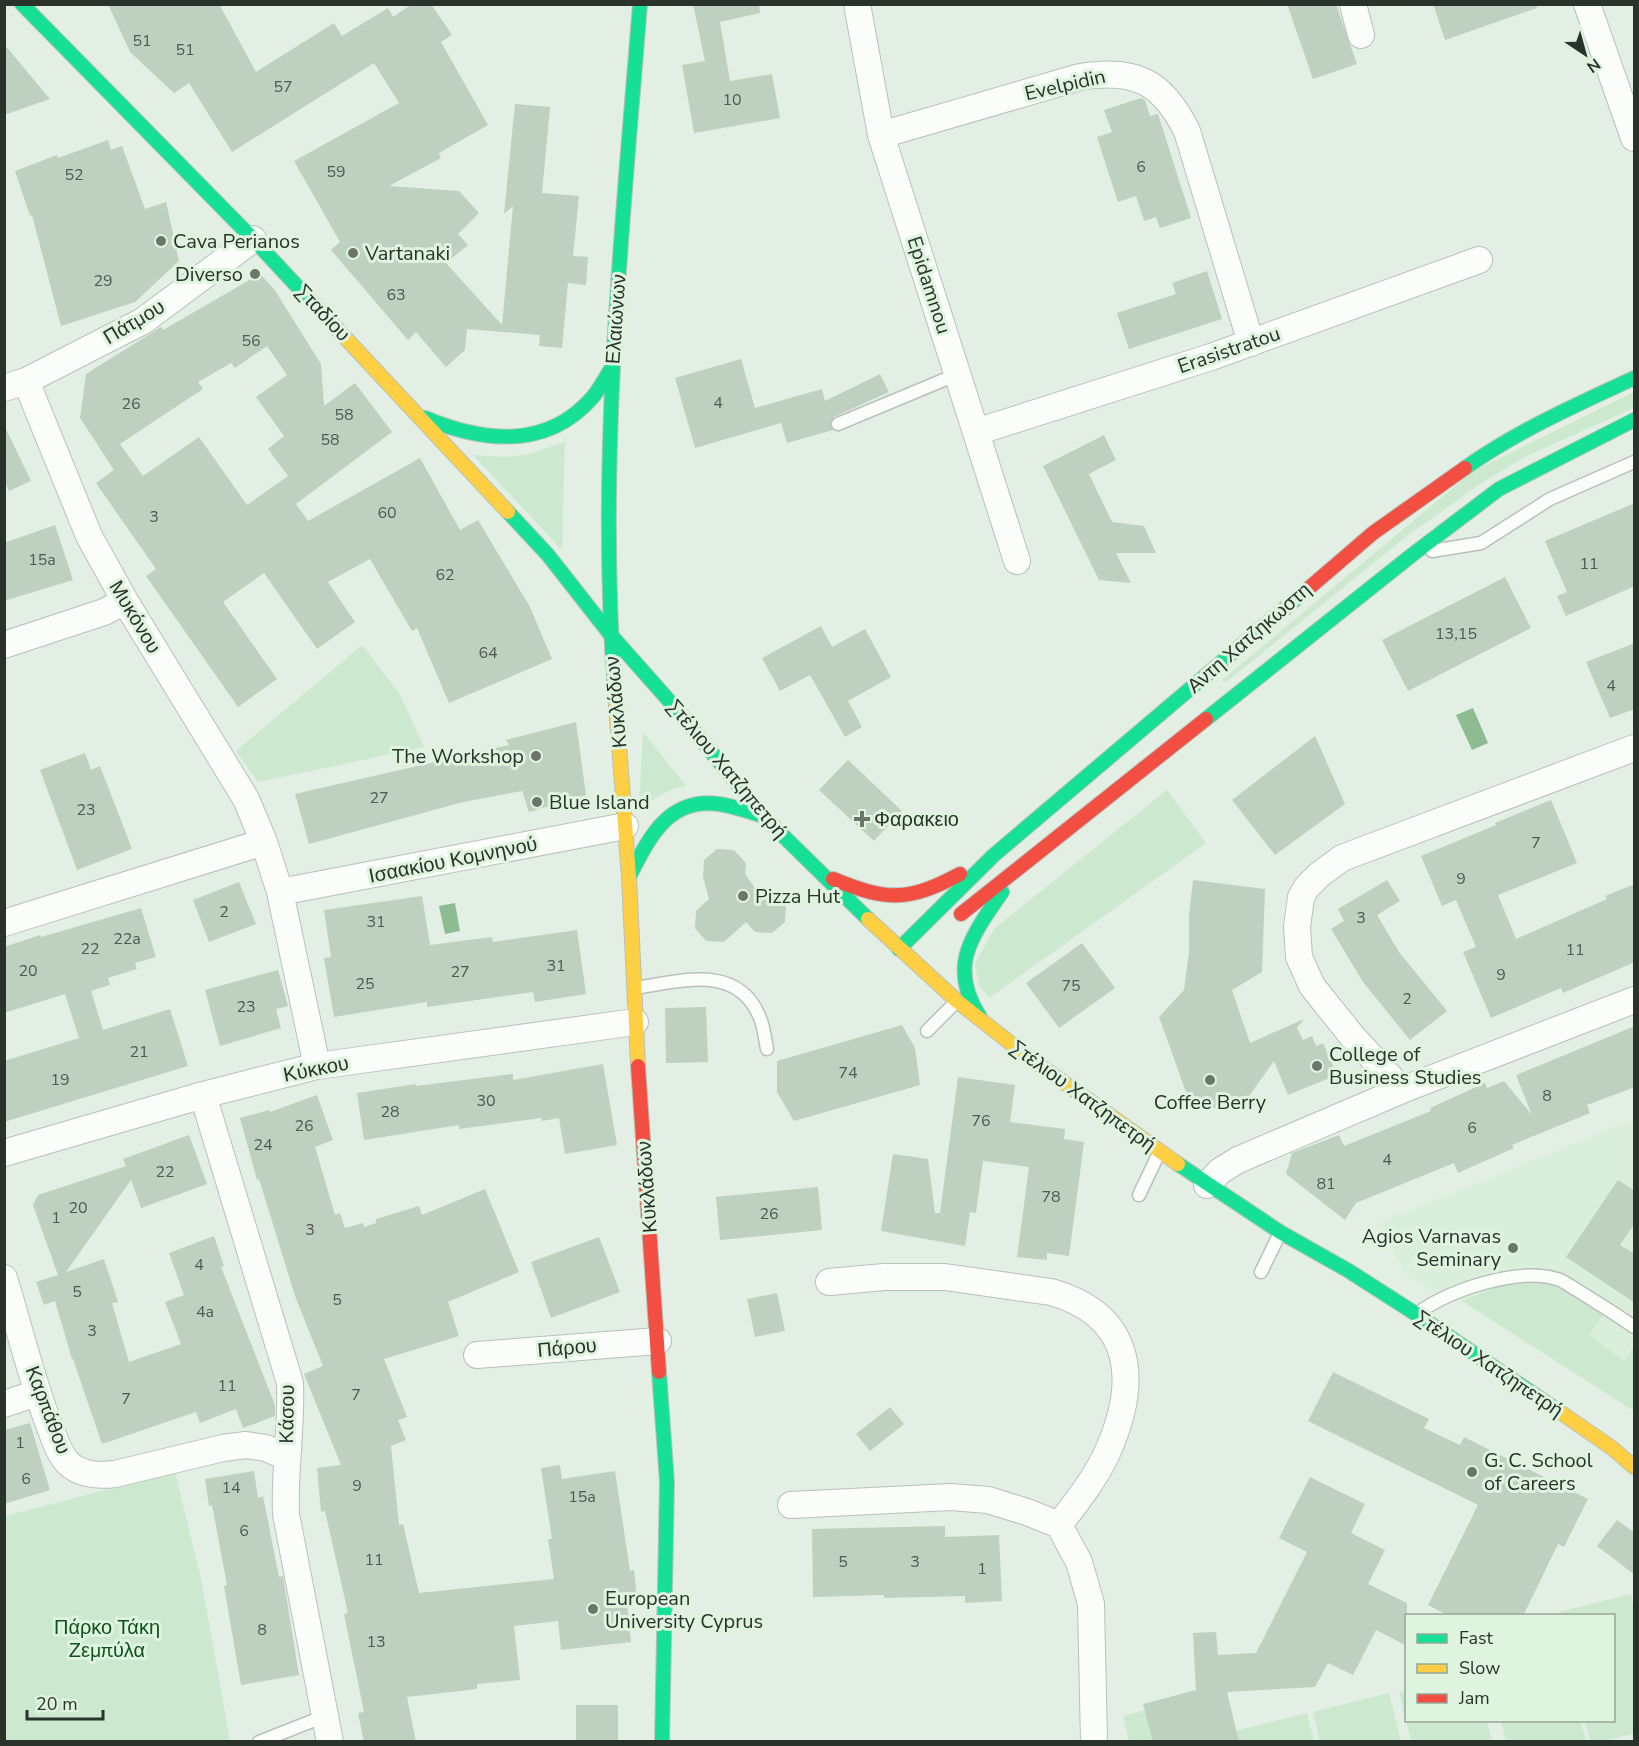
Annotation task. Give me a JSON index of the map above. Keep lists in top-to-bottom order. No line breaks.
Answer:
{"streets":{"main road":["Σταδίου","Ελαιώνων","Αντη Χατζηκωστη","Κυκλάδων","Στέλιου Χατζηπετρή"],"street":["Evelpidin","Epidamnou","Πάτμου","Erasistratou","Μυκόνου","Ισαακίου Κομνηνού","Κύκκου","Πάρου","Καρπάθου","Κάσου"]},"crossings":[["Evelpidin","Epidamnou"],["Evelpidin","Erasistratou"],["Epidamnou","Erasistratou"],["Σταδίου","Ελαιώνων"],["Σταδίου","Πάτμου"],["Σταδίου","Κυκλάδων"],["Σταδίου","Στέλιου Χατζηπετρή"],["Ελαιώνων","Κυκλάδων"],["Ελαιώνων","Στέλιου Χατζηπετρή"],["Πάτμου","Μυκόνου"],["Αντη Χατζηκωστη","Στέλιου Χατζηπετρή"],["Κυκλάδων","Στέλιου Χατζηπετρή"],["Κυκλάδων","Ισαακίου Κομνηνού"],["Κυκλάδων","Κύκκου"],["Κυκλάδων","Πάρου"],["Κύκκου","Κάσου"],["Καρπάθου","Κάσου"]],"parks":["Πάρκο Τάκη Ζεμπύλα"],"places":{"other":["Cava Perianos","Vartanaki","Diverso","The Workshop","Blue Island","Pizza Hut","College of Business Studies","Coffee Berry","Agios Varnavas Seminary","G. C. School of Careers","European University Cyprus"],"health":["Φαρακειο"]},"house_numbers":["51","51","57","10","6","59","52","29","63","56","4","26","58","58","60","3","15a","11","62","13,15","64","4","27","23","7","9","2","3","31","22a","22","11","31","20","27","9","25","75","2","23","21","74","19","8","30","28","76","26","6","24","4","22","81","78","20","26","1","3","4","5","5","4a","3","11","7","7","1","6","9","14","15a","6","11","5","3","1","8","13"],"legend":["Fast","Slow","Jam"],"scale_bar":"20 m","north":"bottom right"}
